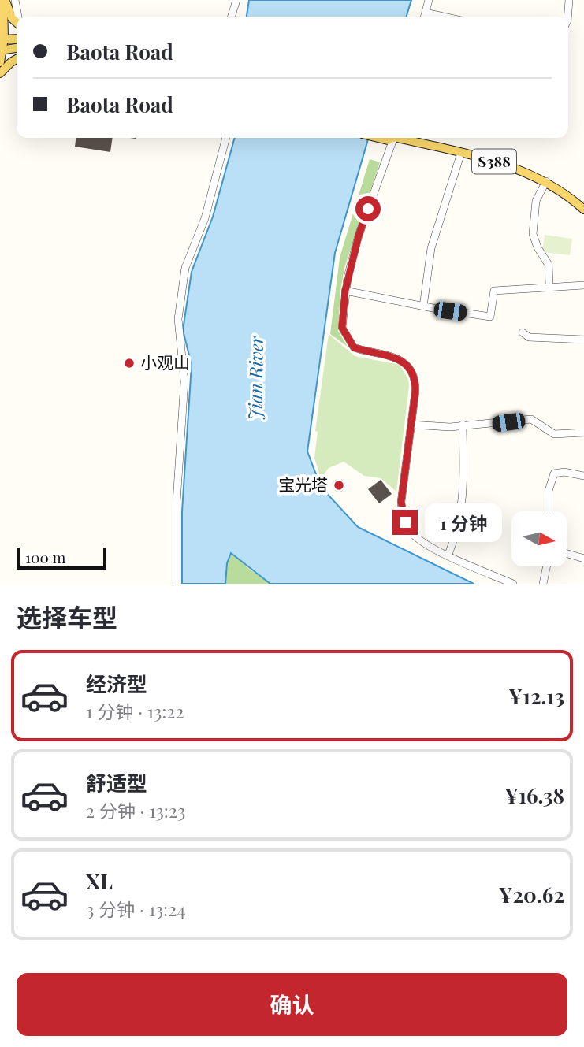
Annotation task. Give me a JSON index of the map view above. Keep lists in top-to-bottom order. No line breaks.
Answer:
{"streets":{"main road":["S388"]},"water":["Jian River"],"places":["小观山","宝光塔"],"scale_bar":"100 m","north":"right","page":{"banner":["Baota Road","Baota Road"],"bubble":"1 分钟","scale":"100 m","heading":"选择车型","list":[{"name":"经济型","note":"1 分钟 · 13:22","value":"¥12.13"},{"name":"舒适型","note":"2 分钟 · 13:23","value":"¥16.38"},{"name":"XL","note":"3 分钟 · 13:24","value":"¥20.62"}],"buttons":"确认"}}
